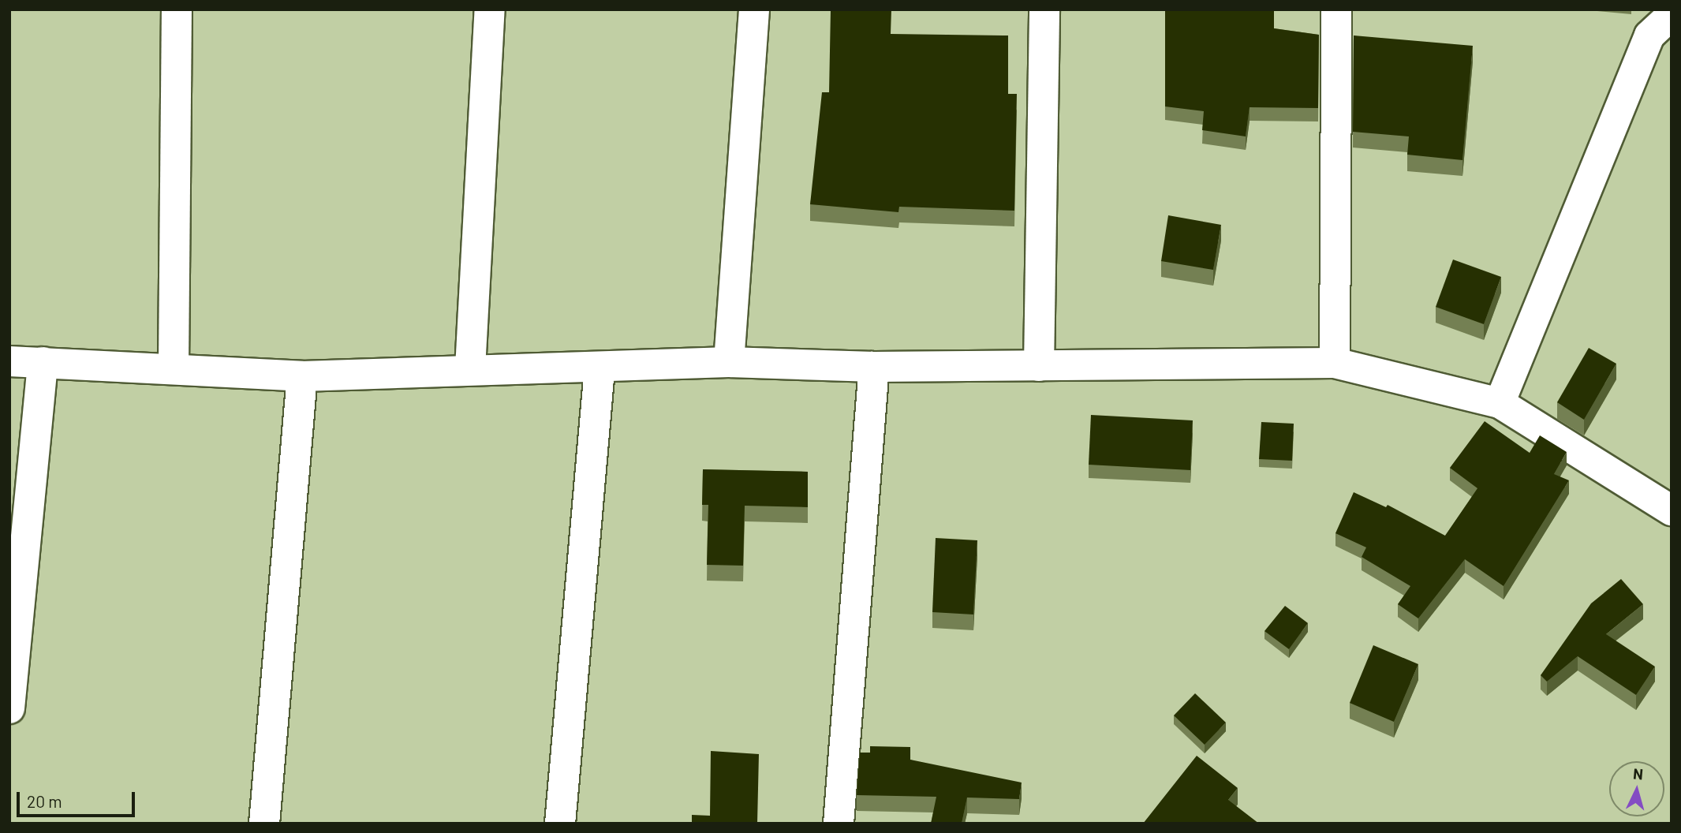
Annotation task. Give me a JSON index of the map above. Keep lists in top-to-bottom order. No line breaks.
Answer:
{"scale_bar":"20 m","north":"top"}
